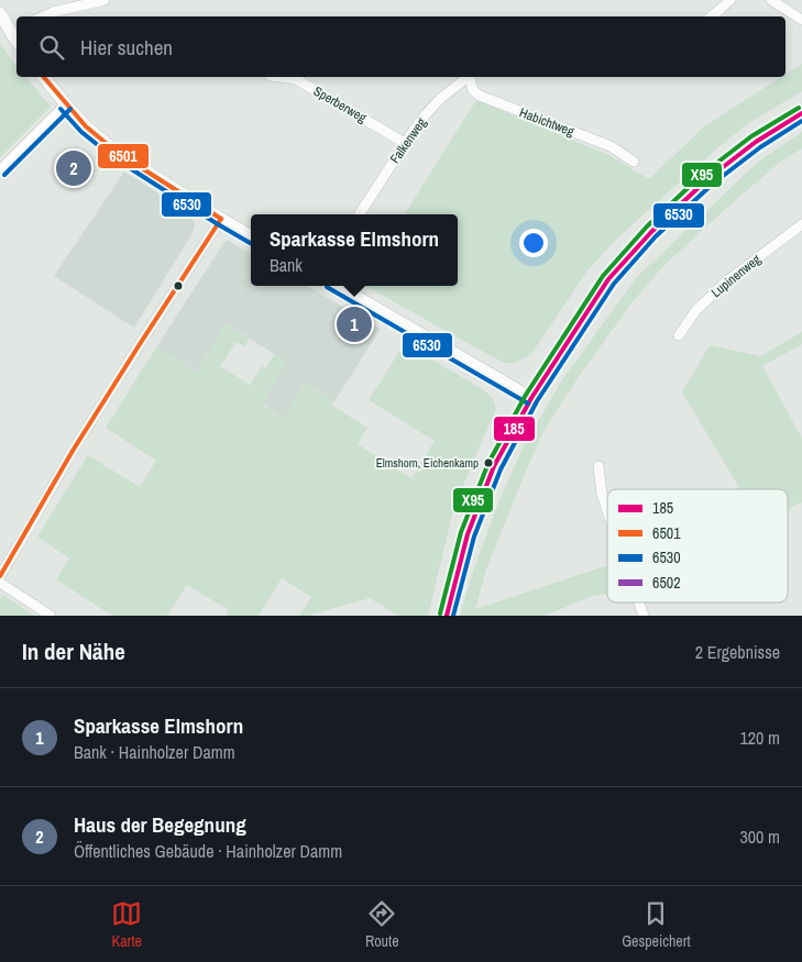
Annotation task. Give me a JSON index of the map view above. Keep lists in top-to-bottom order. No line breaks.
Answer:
{"streets":{"street":["Sperberweg","Habichtweg","Falkenweg","Lupinenweg"]},"crossings":[["Sperberweg","Falkenweg"]],"places":["Elmshorn, Eichenkamp"],"lines":["transit line 6501","transit line X95","transit line 6530","transit line 185"],"legend":["185","6501","6530","6502"],"page":{"search":"Hier suchen","pins":["2","1"],"popup":["Sparkasse Elmshorn","Bank"],"heading":["In der Nähe","2 Ergebnisse"],"list":[{"mark":"1","name":"Sparkasse Elmshorn","note":"Bank · Hainholzer Damm","value":"120 m"},{"mark":"2","name":"Haus der Begegnung","note":"Öffentliches Gebäude · Hainholzer Damm","value":"300 m"}],"nav":["Karte","Route","Gespeichert"]}}
